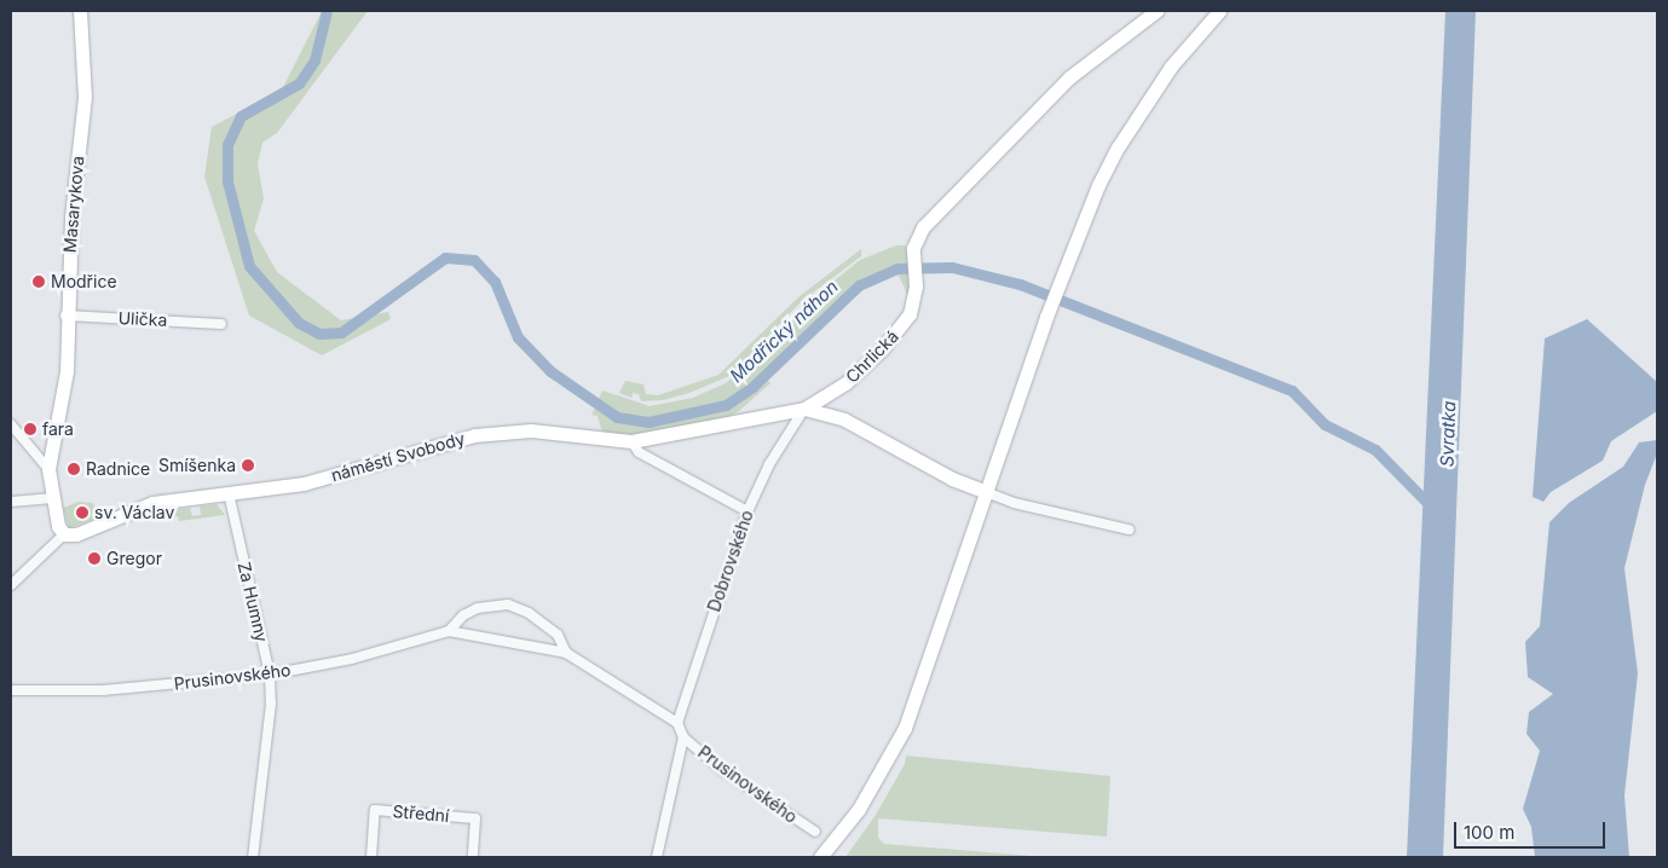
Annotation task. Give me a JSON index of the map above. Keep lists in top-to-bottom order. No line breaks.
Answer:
{"streets":{"street":["Masarykova","Ulička","Chrlická","náměstí Svobody","Dobrovského","Za Humny","Prusinovského","Střední"]},"crossings":[["Masarykova","Ulička"],["Chrlická","náměstí Svobody"],["Chrlická","Dobrovského"],["náměstí Svobody","Dobrovského"],["náměstí Svobody","Za Humny"],["Dobrovského","Prusinovského"],["Za Humny","Prusinovského"]],"water":["Modřický náhon","Svratka"],"places":["Modřice","fara","Smíšenka","Radnice","sv. Václav","Gregor"],"scale_bar":"100 m"}
